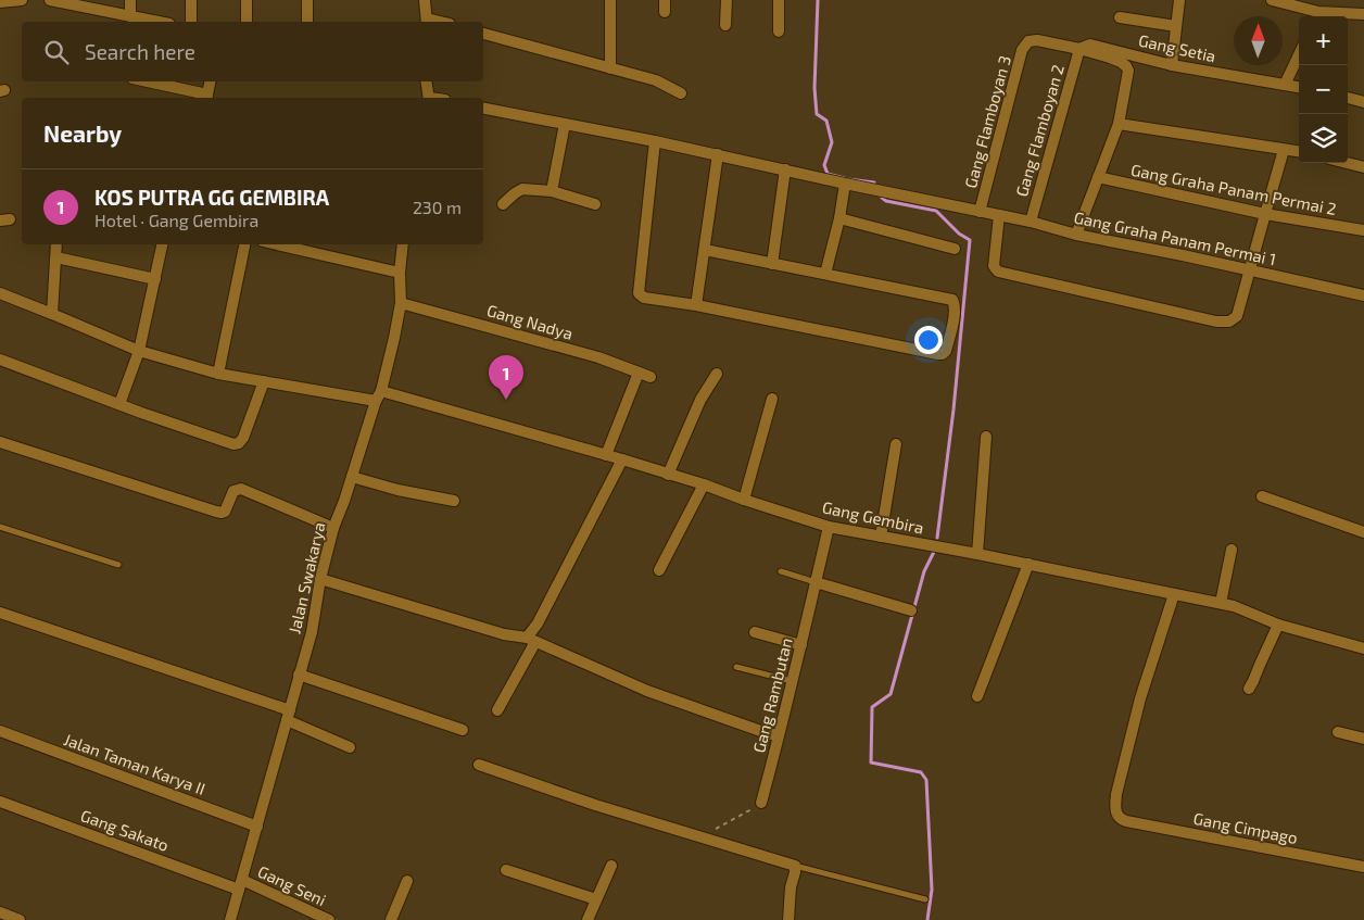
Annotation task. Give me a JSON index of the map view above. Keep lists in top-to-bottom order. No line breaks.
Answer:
{"streets":{"street":["Gang Setia","Gang Flamboyan 3","Gang Flamboyan 2","Gang Graha Panam Permai 2","Gang Graha Panam Permai 1","Gang Nadya","Gang Gembira","Jalan Swakarya","Gang Rambutan","Jalan Taman Karya II","Gang Cimpago","Gang Sakato","Gang Seni"]},"crossings":[["Gang Setia","Gang Flamboyan 3"],["Gang Setia","Gang Flamboyan 2"],["Gang Flamboyan 3","Gang Flamboyan 2"],["Gang Flamboyan 3","Gang Graha Panam Permai 1"],["Gang Flamboyan 2","Gang Graha Panam Permai 1"],["Gang Nadya","Jalan Swakarya"],["Gang Gembira","Jalan Swakarya"],["Gang Gembira","Gang Rambutan"],["Gang Gembira","Gang Cimpago"],["Jalan Swakarya","Jalan Taman Karya II"],["Jalan Swakarya","Gang Sakato"],["Jalan Swakarya","Gang Seni"],["Gang Sakato","Gang Seni"]],"north":"top","page":{"map_buttons":["+","−"],"search":"Search here","heading":"Nearby","list":[{"mark":"1","name":"KOS PUTRA GG GEMBIRA","note":"Hotel · Gang Gembira","value":"230 m"}],"pins":"1"}}
